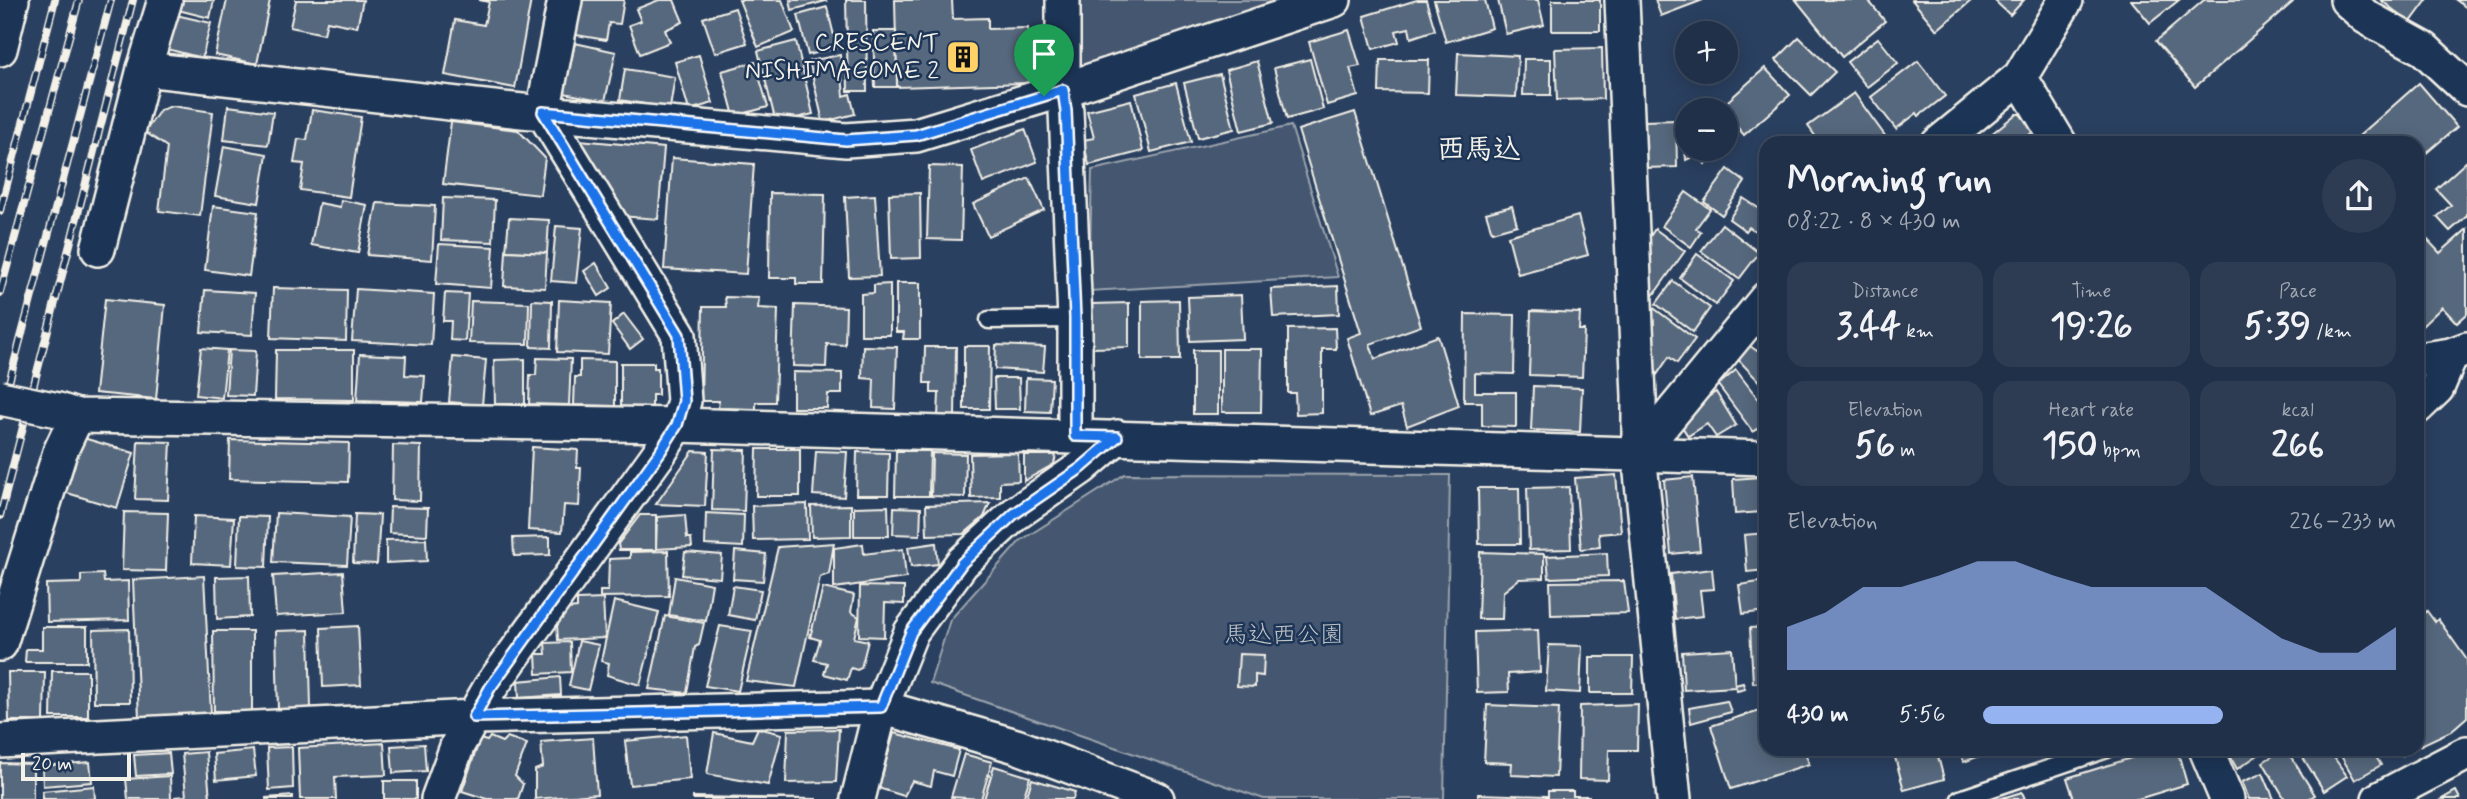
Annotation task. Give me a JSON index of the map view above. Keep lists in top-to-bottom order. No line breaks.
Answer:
{"districts":["西馬込"],"parks":["馬込西公園"],"places":{"building":["CRESCENT NISHIMAGOME 2"]},"scale_bar":"20 m","page":{"map_buttons":["+","−"],"heading":["Morning run","08:22 · 8 × 430 m"],"stats":[["Distance","3.44 km"],["Time","19:26"],["Pace","5:39 /km"],["Elevation","56 m"],["Heart rate","150 bpm"],["kcal","266"]],"chart":["Elevation","226–233 m"],"list":[{"name":"430 m","note":"5:56"}],"scale":"20 m"}}
